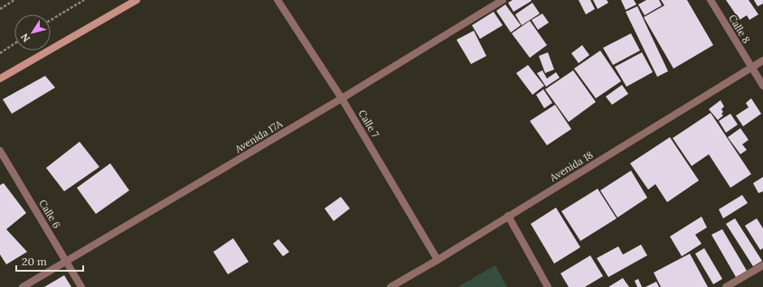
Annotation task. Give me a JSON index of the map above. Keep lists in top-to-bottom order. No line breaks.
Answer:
{"streets":{"street":["Calle 8","Calle 7","Avenida 17A","Avenida 18","Calle 6"]},"crossings":[["Calle 8","Avenida 18"],["Calle 7","Avenida 17A"],["Calle 7","Avenida 18"],["Avenida 17A","Calle 6"]],"scale_bar":"20 m","north":"bottom left"}
